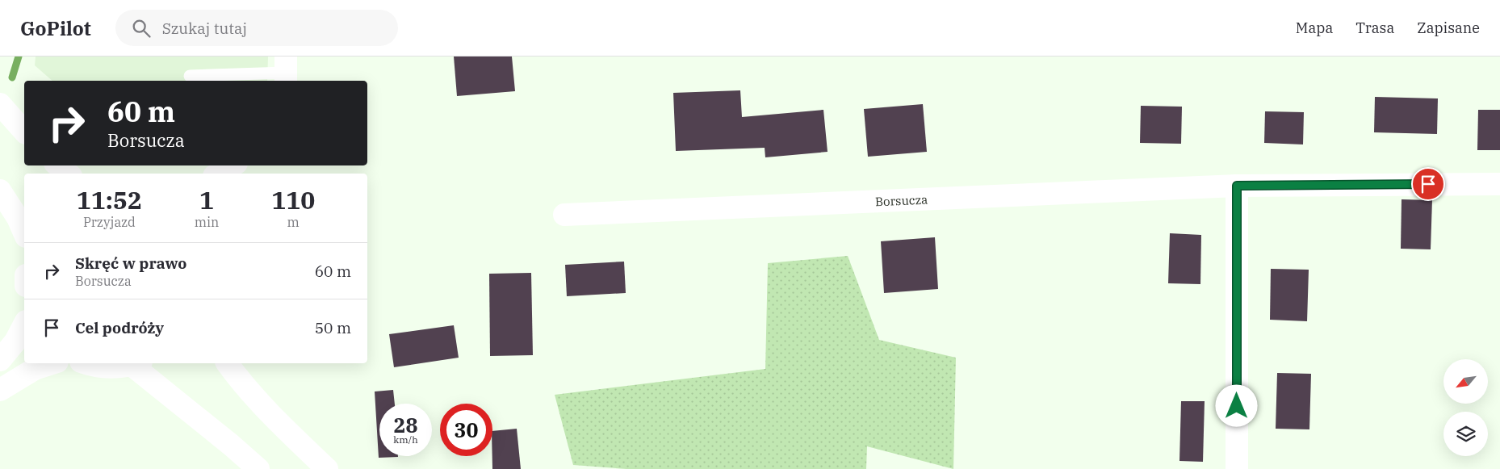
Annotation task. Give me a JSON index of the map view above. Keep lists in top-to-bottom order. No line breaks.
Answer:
{"streets":{"street":["Borsucza"]},"north":"bottom left","page":{"header":"GoPilot","search":"Szukaj tutaj","nav":["Mapa","Trasa","Zapisane"],"turn":["60 m","Borsucza"],"eta":["11:52","Przyjazd","1","min","110","m"],"list":[{"name":"Skręć w prawo","note":"Borsucza","value":"60 m"},{"name":"Cel podróży","value":"50 m"}],"speed":"28 km/h","limit":"30"}}
